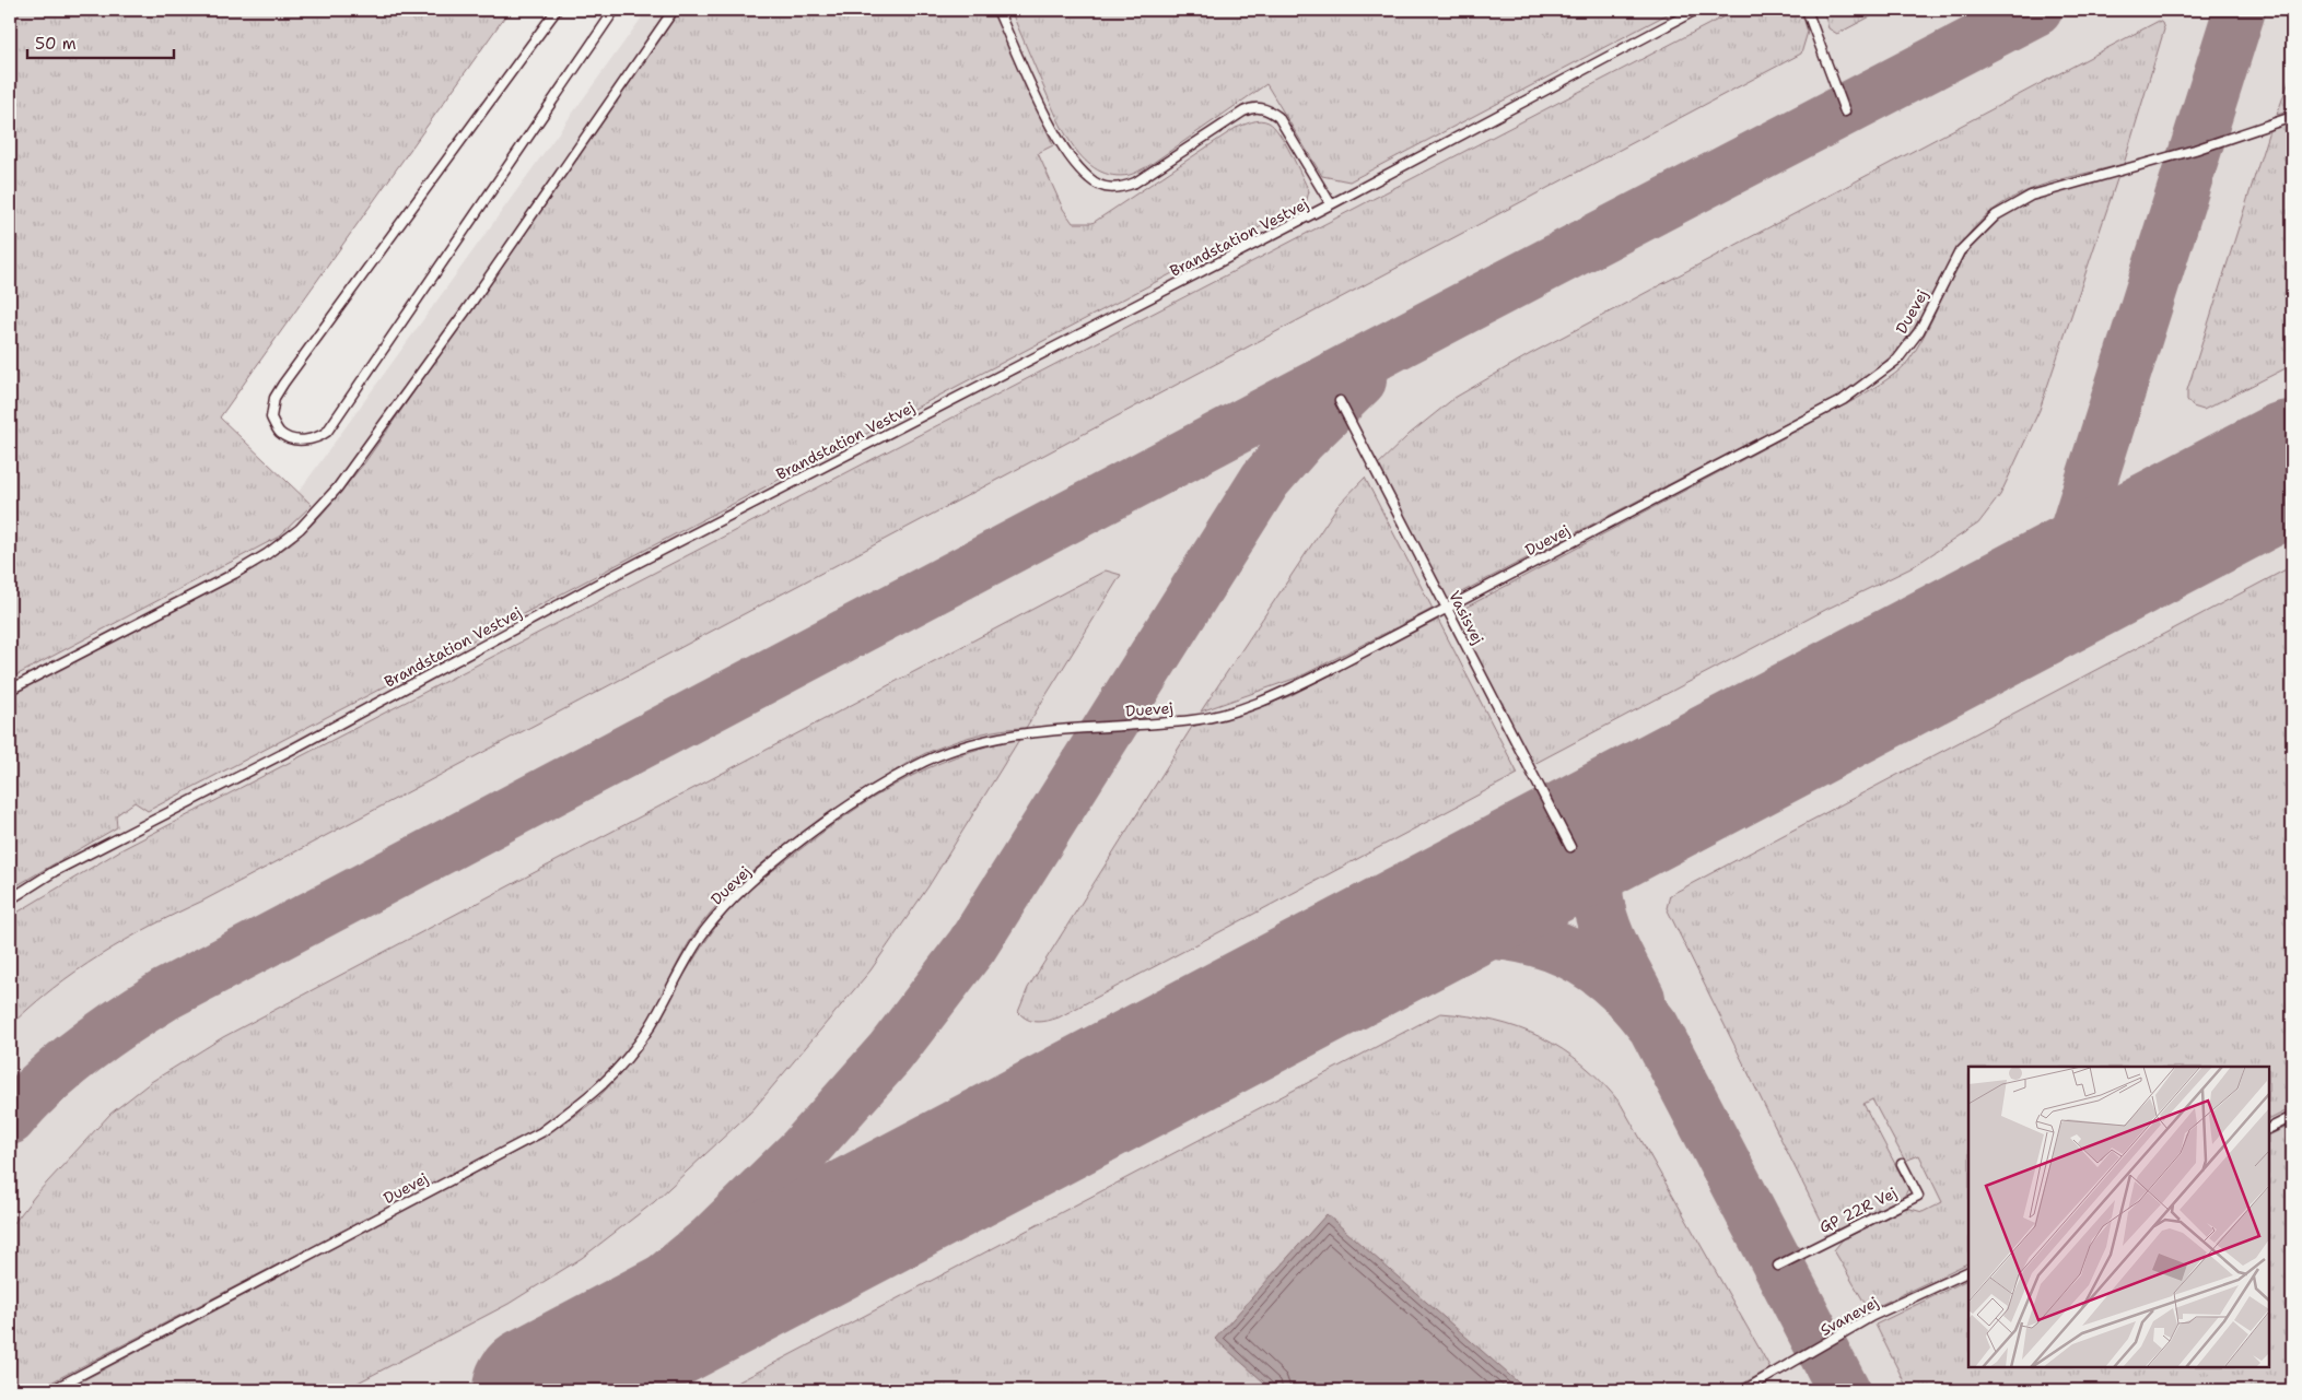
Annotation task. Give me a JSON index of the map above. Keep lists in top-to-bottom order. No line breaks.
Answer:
{"streets":{"lane":["Brandstation Vestvej","Duevej","Vasisvej","GP 22R Vej","Svanevej"]},"crossings":[["Duevej","Vasisvej"]],"scale_bar":"50 m"}
